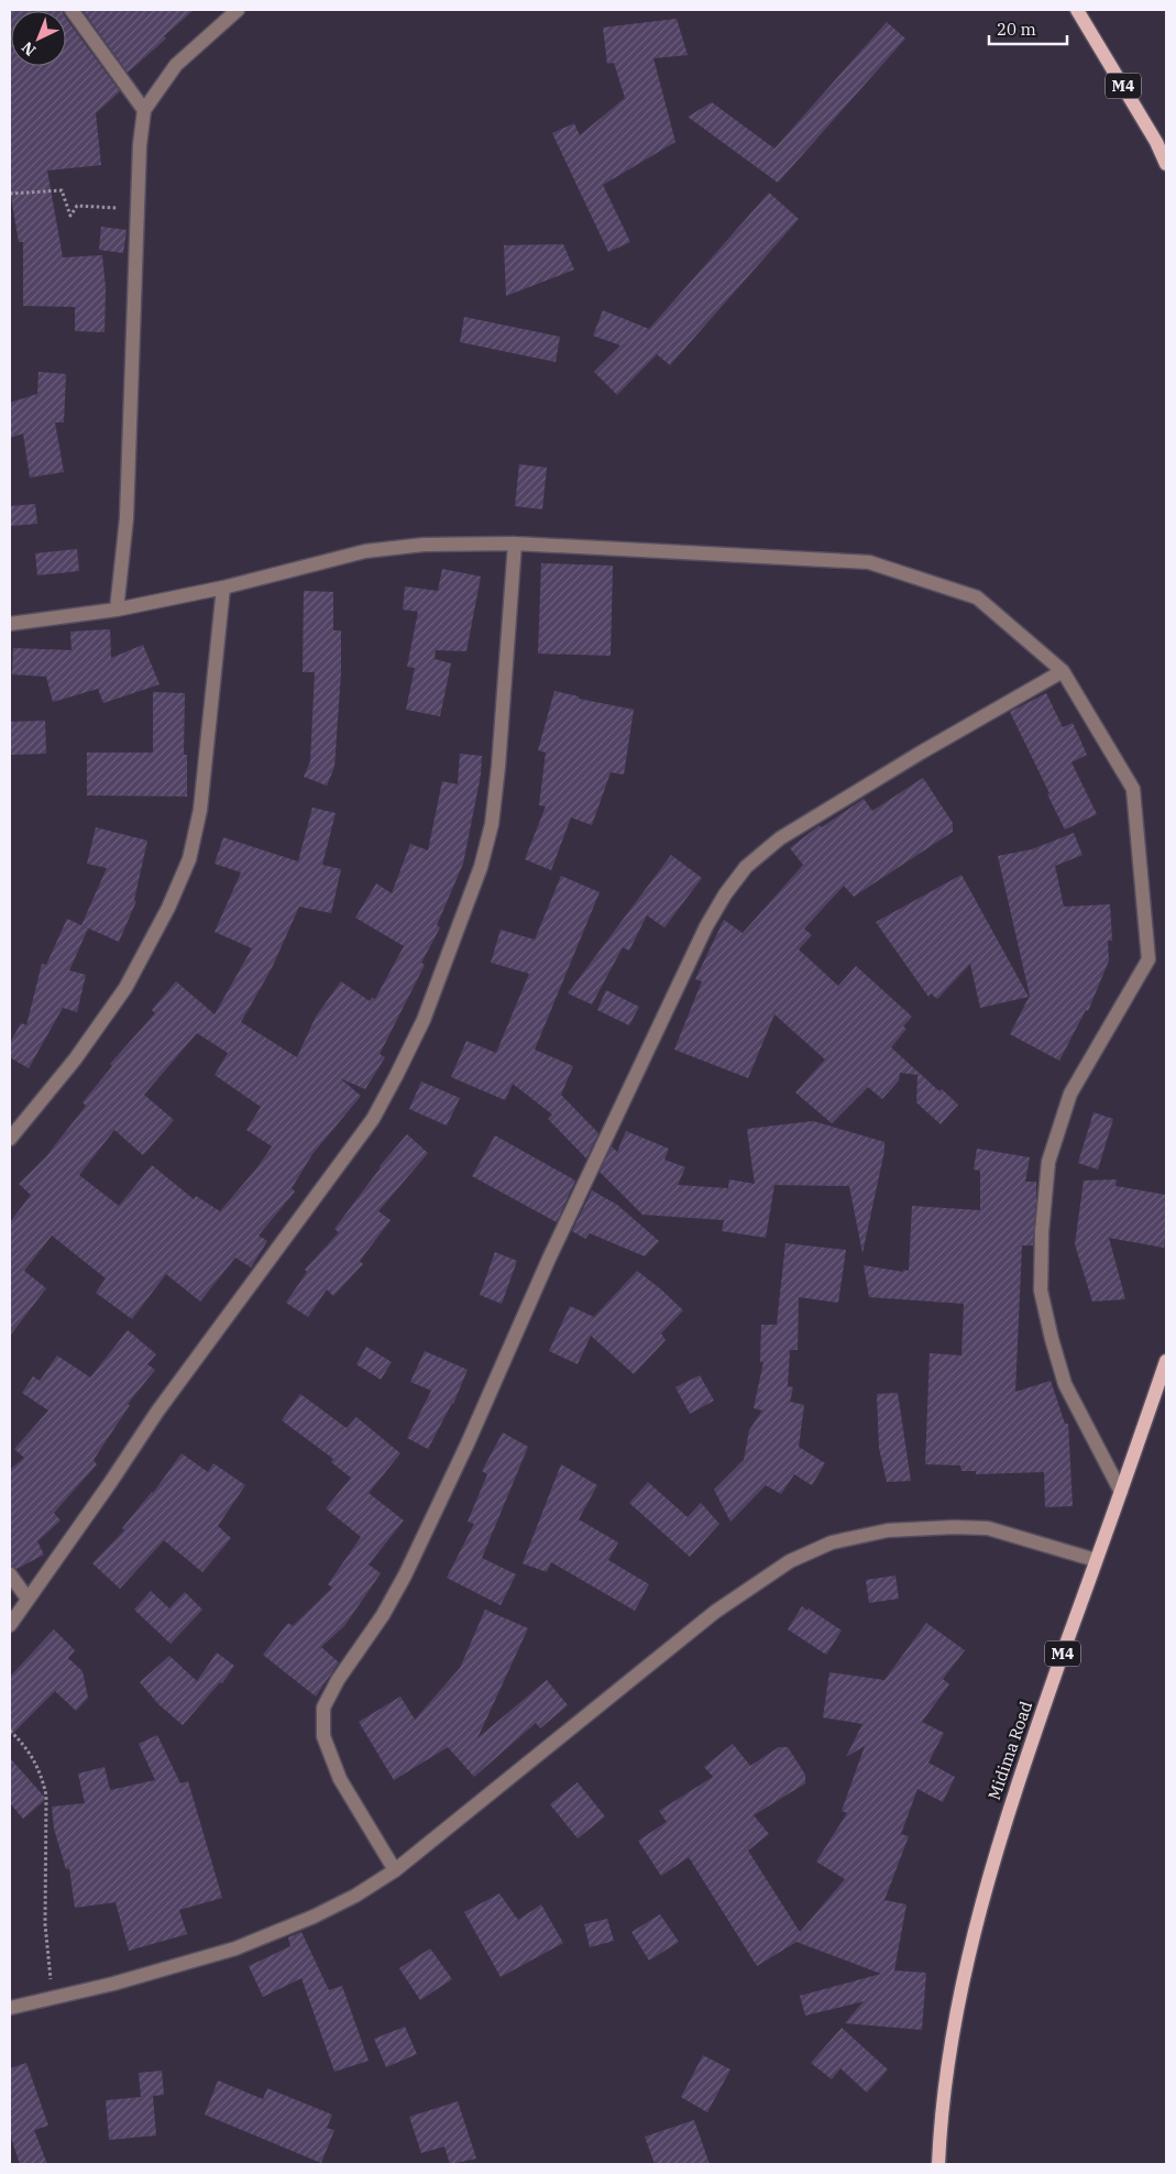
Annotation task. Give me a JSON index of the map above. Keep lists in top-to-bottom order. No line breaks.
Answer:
{"streets":{"main road":["M4","Midima Road"]},"scale_bar":"20 m","north":"bottom left"}
